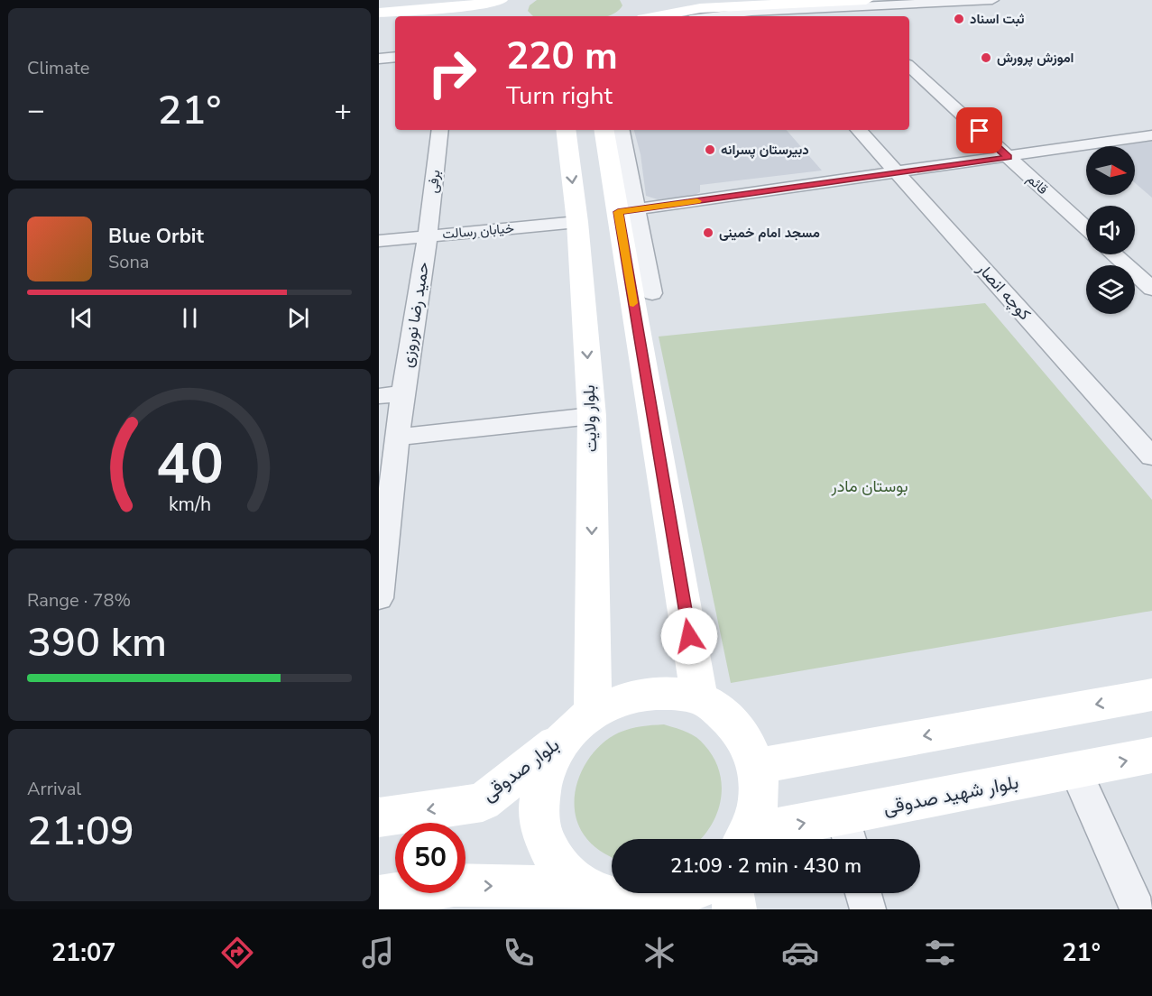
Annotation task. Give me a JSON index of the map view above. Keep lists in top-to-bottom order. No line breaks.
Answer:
{"streets":{"main road":["بلوار ولایت","بلوار صدوقی","بلوار شهید صدوقی"],"street":["برفی","قائم","خیابان رسالت","کوچه انصار","حمید رضا نوروزی"]},"crossings":[["برفی","خیابان رسالت"],["برفی","حمید رضا نوروزی"],["خیابان رسالت","حمید رضا نوروزی"],["خیابان رسالت","بلوار ولایت"],["بلوار ولایت","بلوار صدوقی"]],"parks":["بوستان مادر"],"places":["ثبت اسناد","اموزش پرورش","دبیرستان پسرانه","مسجد امام خمینی"],"north":"right","page":{"tile":["Climate",["Range · 78%","390 km"],["Arrival","21:09"]],"turn":["220 m","Turn right"],"heat":["−","21°","+"],"song":["Blue Orbit","Sona"],"limit":"50","trip":"21:09 · 2 min · 430 m","tabs":["21:07","21°"],"gauge":["40","km/h"]}}
